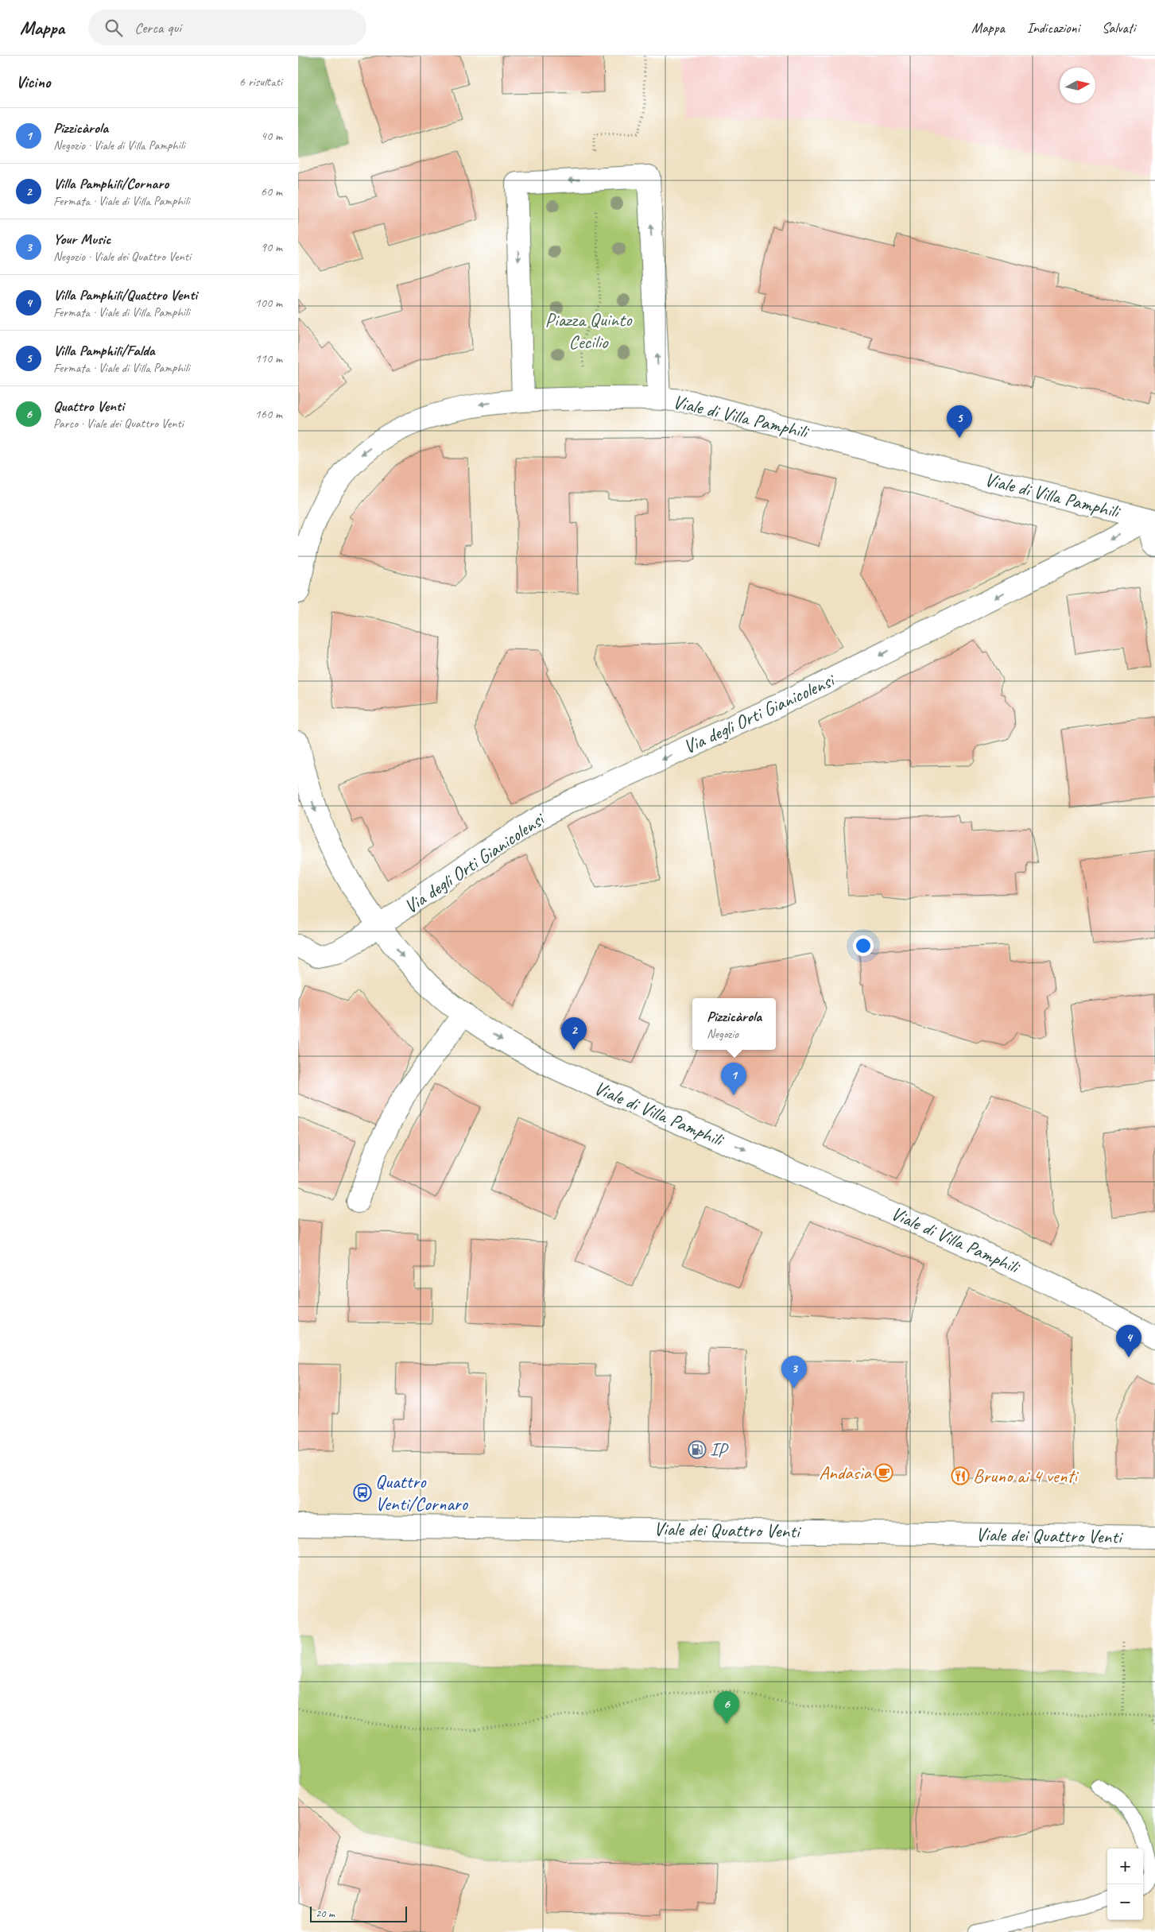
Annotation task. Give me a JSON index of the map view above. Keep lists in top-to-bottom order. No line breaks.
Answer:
{"streets":{"street":["Viale di Villa Pamphili","Via degli Orti Gianicolensi","Viale dei Quattro Venti"]},"crossings":[["Viale di Villa Pamphili","Via degli Orti Gianicolensi"]],"one_way":["Via degli Orti Gianicolensi"],"parks":["Piazza Quinto Cecilio"],"places":{"fuel station":["IP"],"cafe":["Andasìa"],"restaurant":["Bruno ai 4 venti"],"bus stop":["Quattro Venti/Cornaro"]},"scale_bar":"20 m","north":"right","page":{"header":"Mappa","search":"Cerca qui","nav":["Mappa","Indicazioni","Salvati"],"heading":["Vicino","6 risultati"],"list":[{"mark":"1","name":"Pizzicàrola","note":"Negozio · Viale di Villa Pamphili","value":"40 m"},{"mark":"2","name":"Villa Pamphili/Cornaro","note":"Fermata · Viale di Villa Pamphili","value":"60 m"},{"mark":"3","name":"Your Music","note":"Negozio · Viale dei Quattro Venti","value":"90 m"},{"mark":"4","name":"Villa Pamphili/Quattro Venti","note":"Fermata · Viale di Villa Pamphili","value":"100 m"},{"mark":"5","name":"Villa Pamphili/Falda","note":"Fermata · Viale di Villa Pamphili","value":"110 m"},{"mark":"6","name":"Quattro Venti","note":"Parco · Viale dei Quattro Venti","value":"160 m"}],"pins":["5","2","1","4","3","6"],"popup":["Pizzicàrola","Negozio"],"map_buttons":["+","−"],"scale":"20 m"}}
